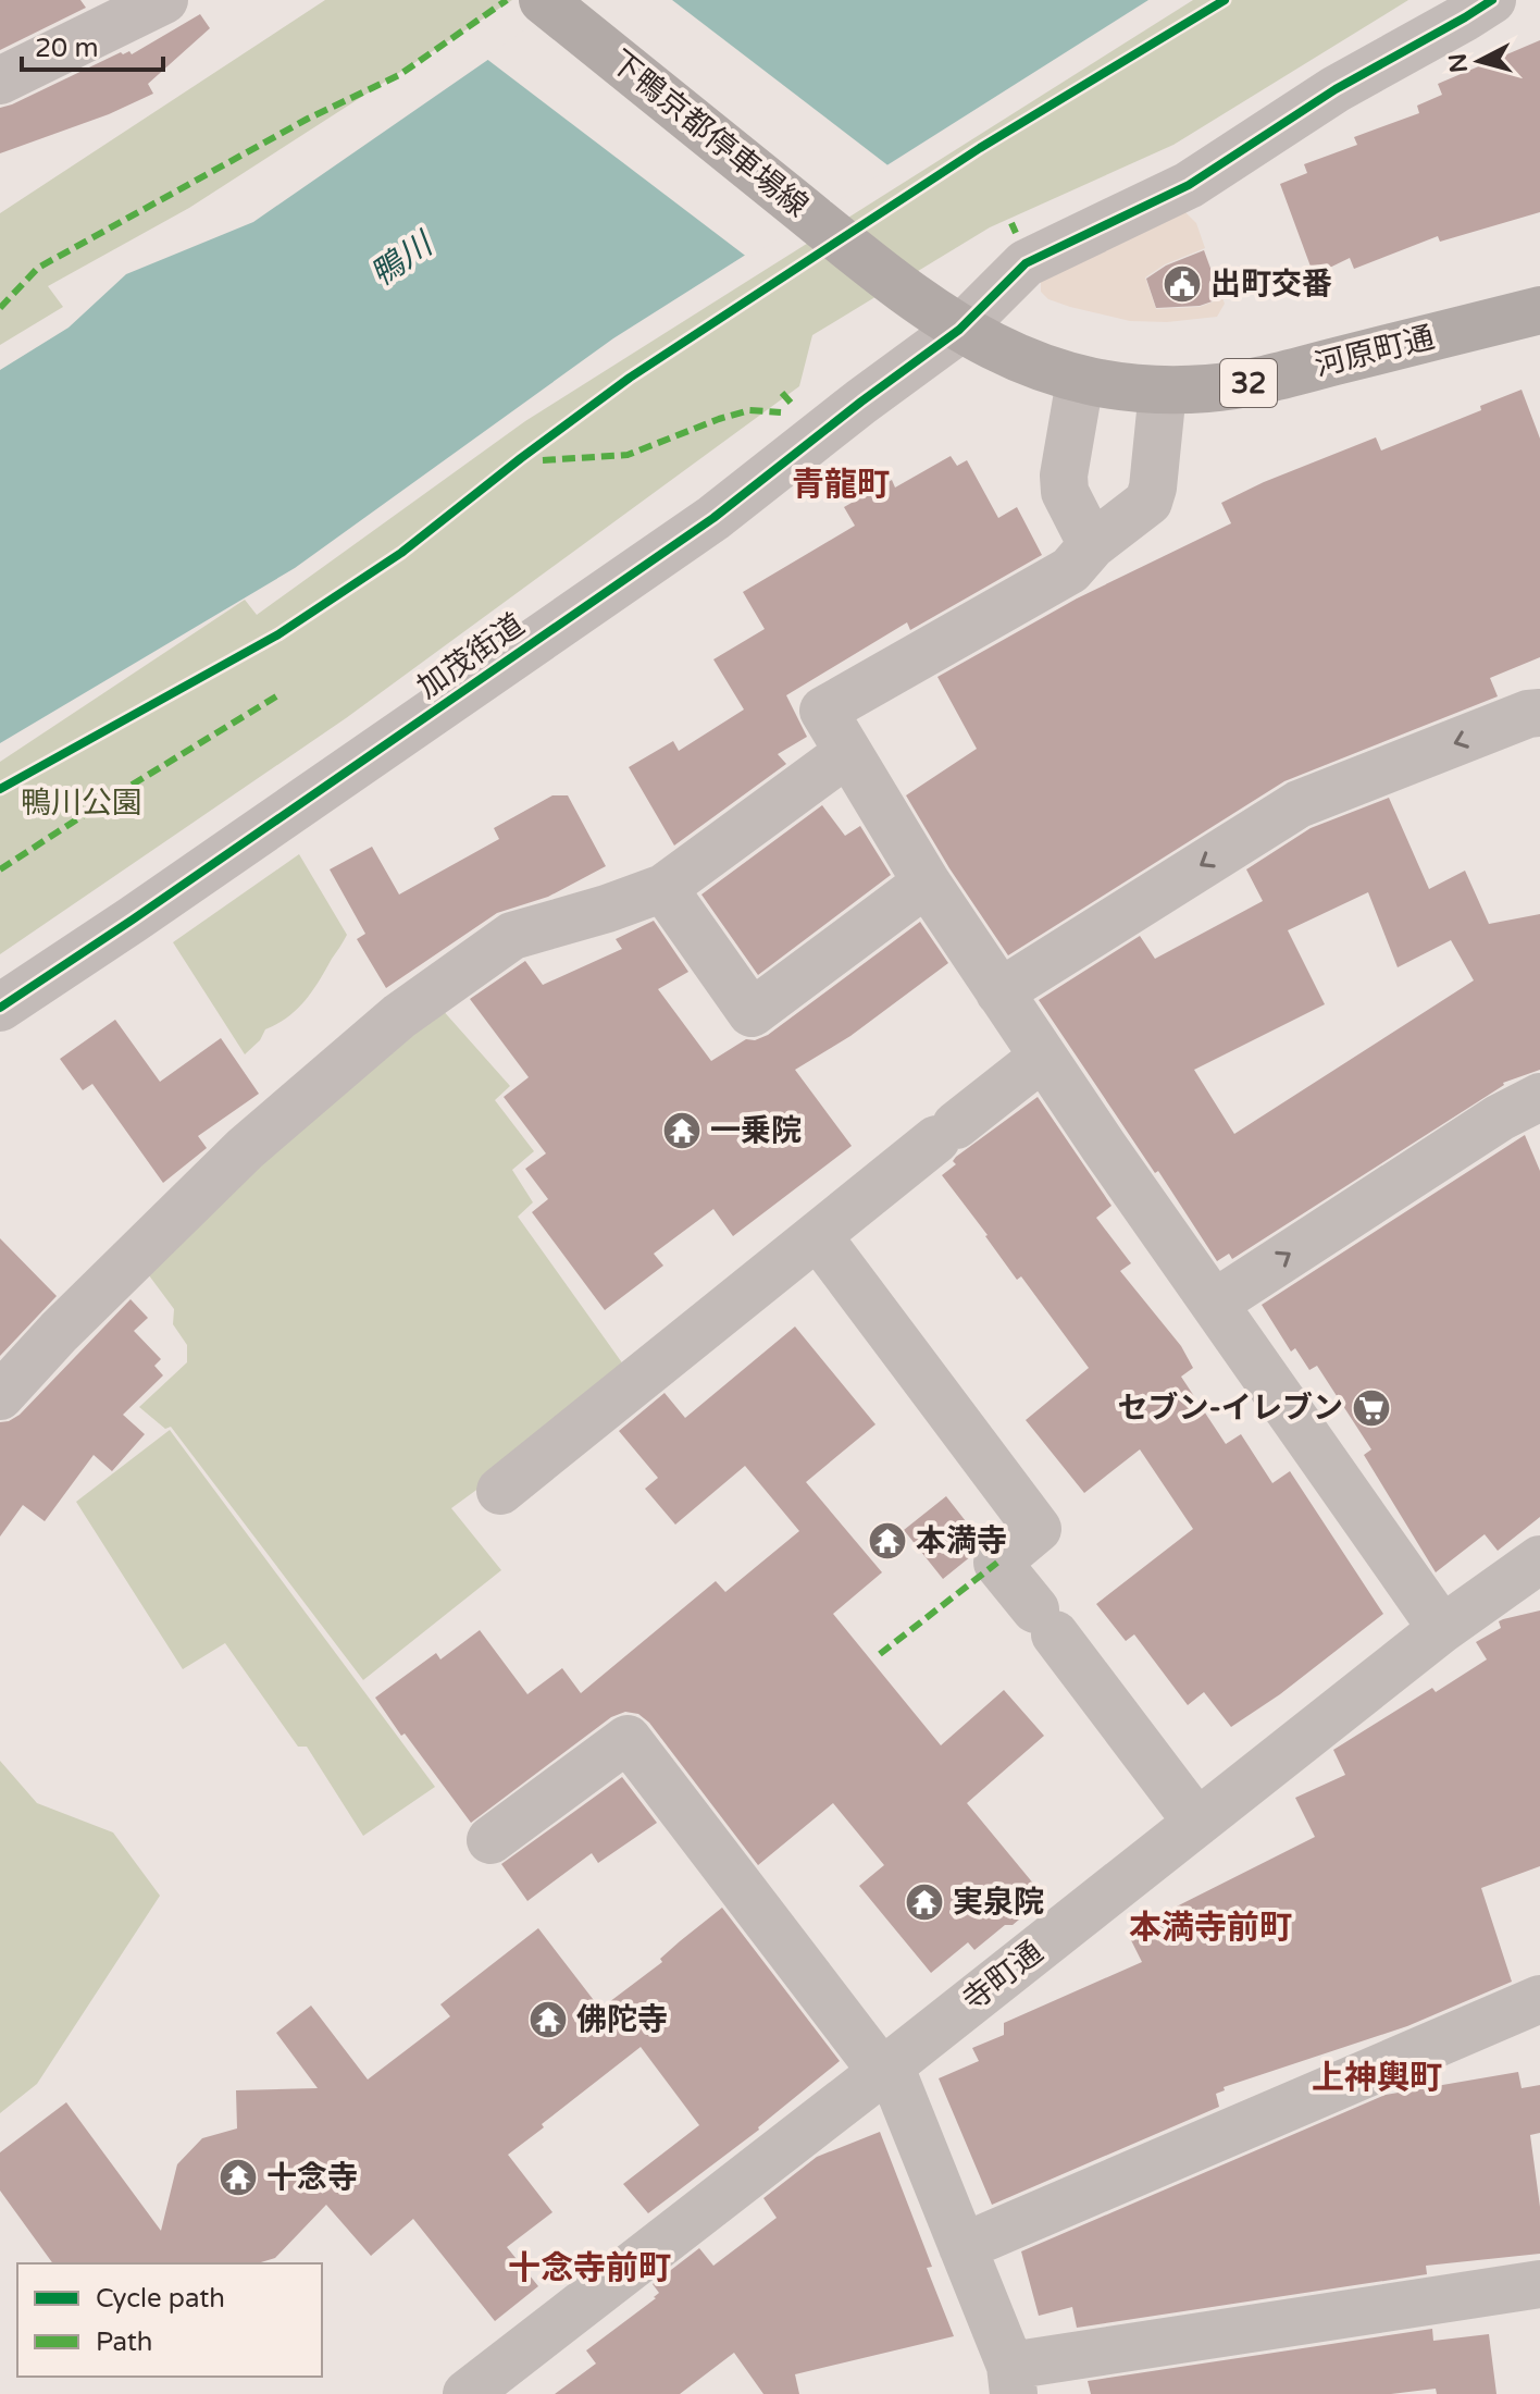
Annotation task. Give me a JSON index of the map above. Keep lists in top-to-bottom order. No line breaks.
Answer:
{"streets":{"main road":["下鴨京都停車場線","河原町通","32"],"street":["加茂街道","寺町通"]},"crossings":[["下鴨京都停車場線","河原町通"],["下鴨京都停車場線","加茂街道"],["河原町通","加茂街道"]],"districts":["青龍町","本満寺前町","上神輿町","十念寺前町"],"water":["鴨川"],"parks":["鴨川公園"],"places":{"public building":["出町交番"],"temple":["一乗院","本満寺","実泉院","佛陀寺","十念寺"],"supermarket":["セブン-イレブン"]},"legend":["Cycle path","Path"],"scale_bar":"20 m","north":"left"}
